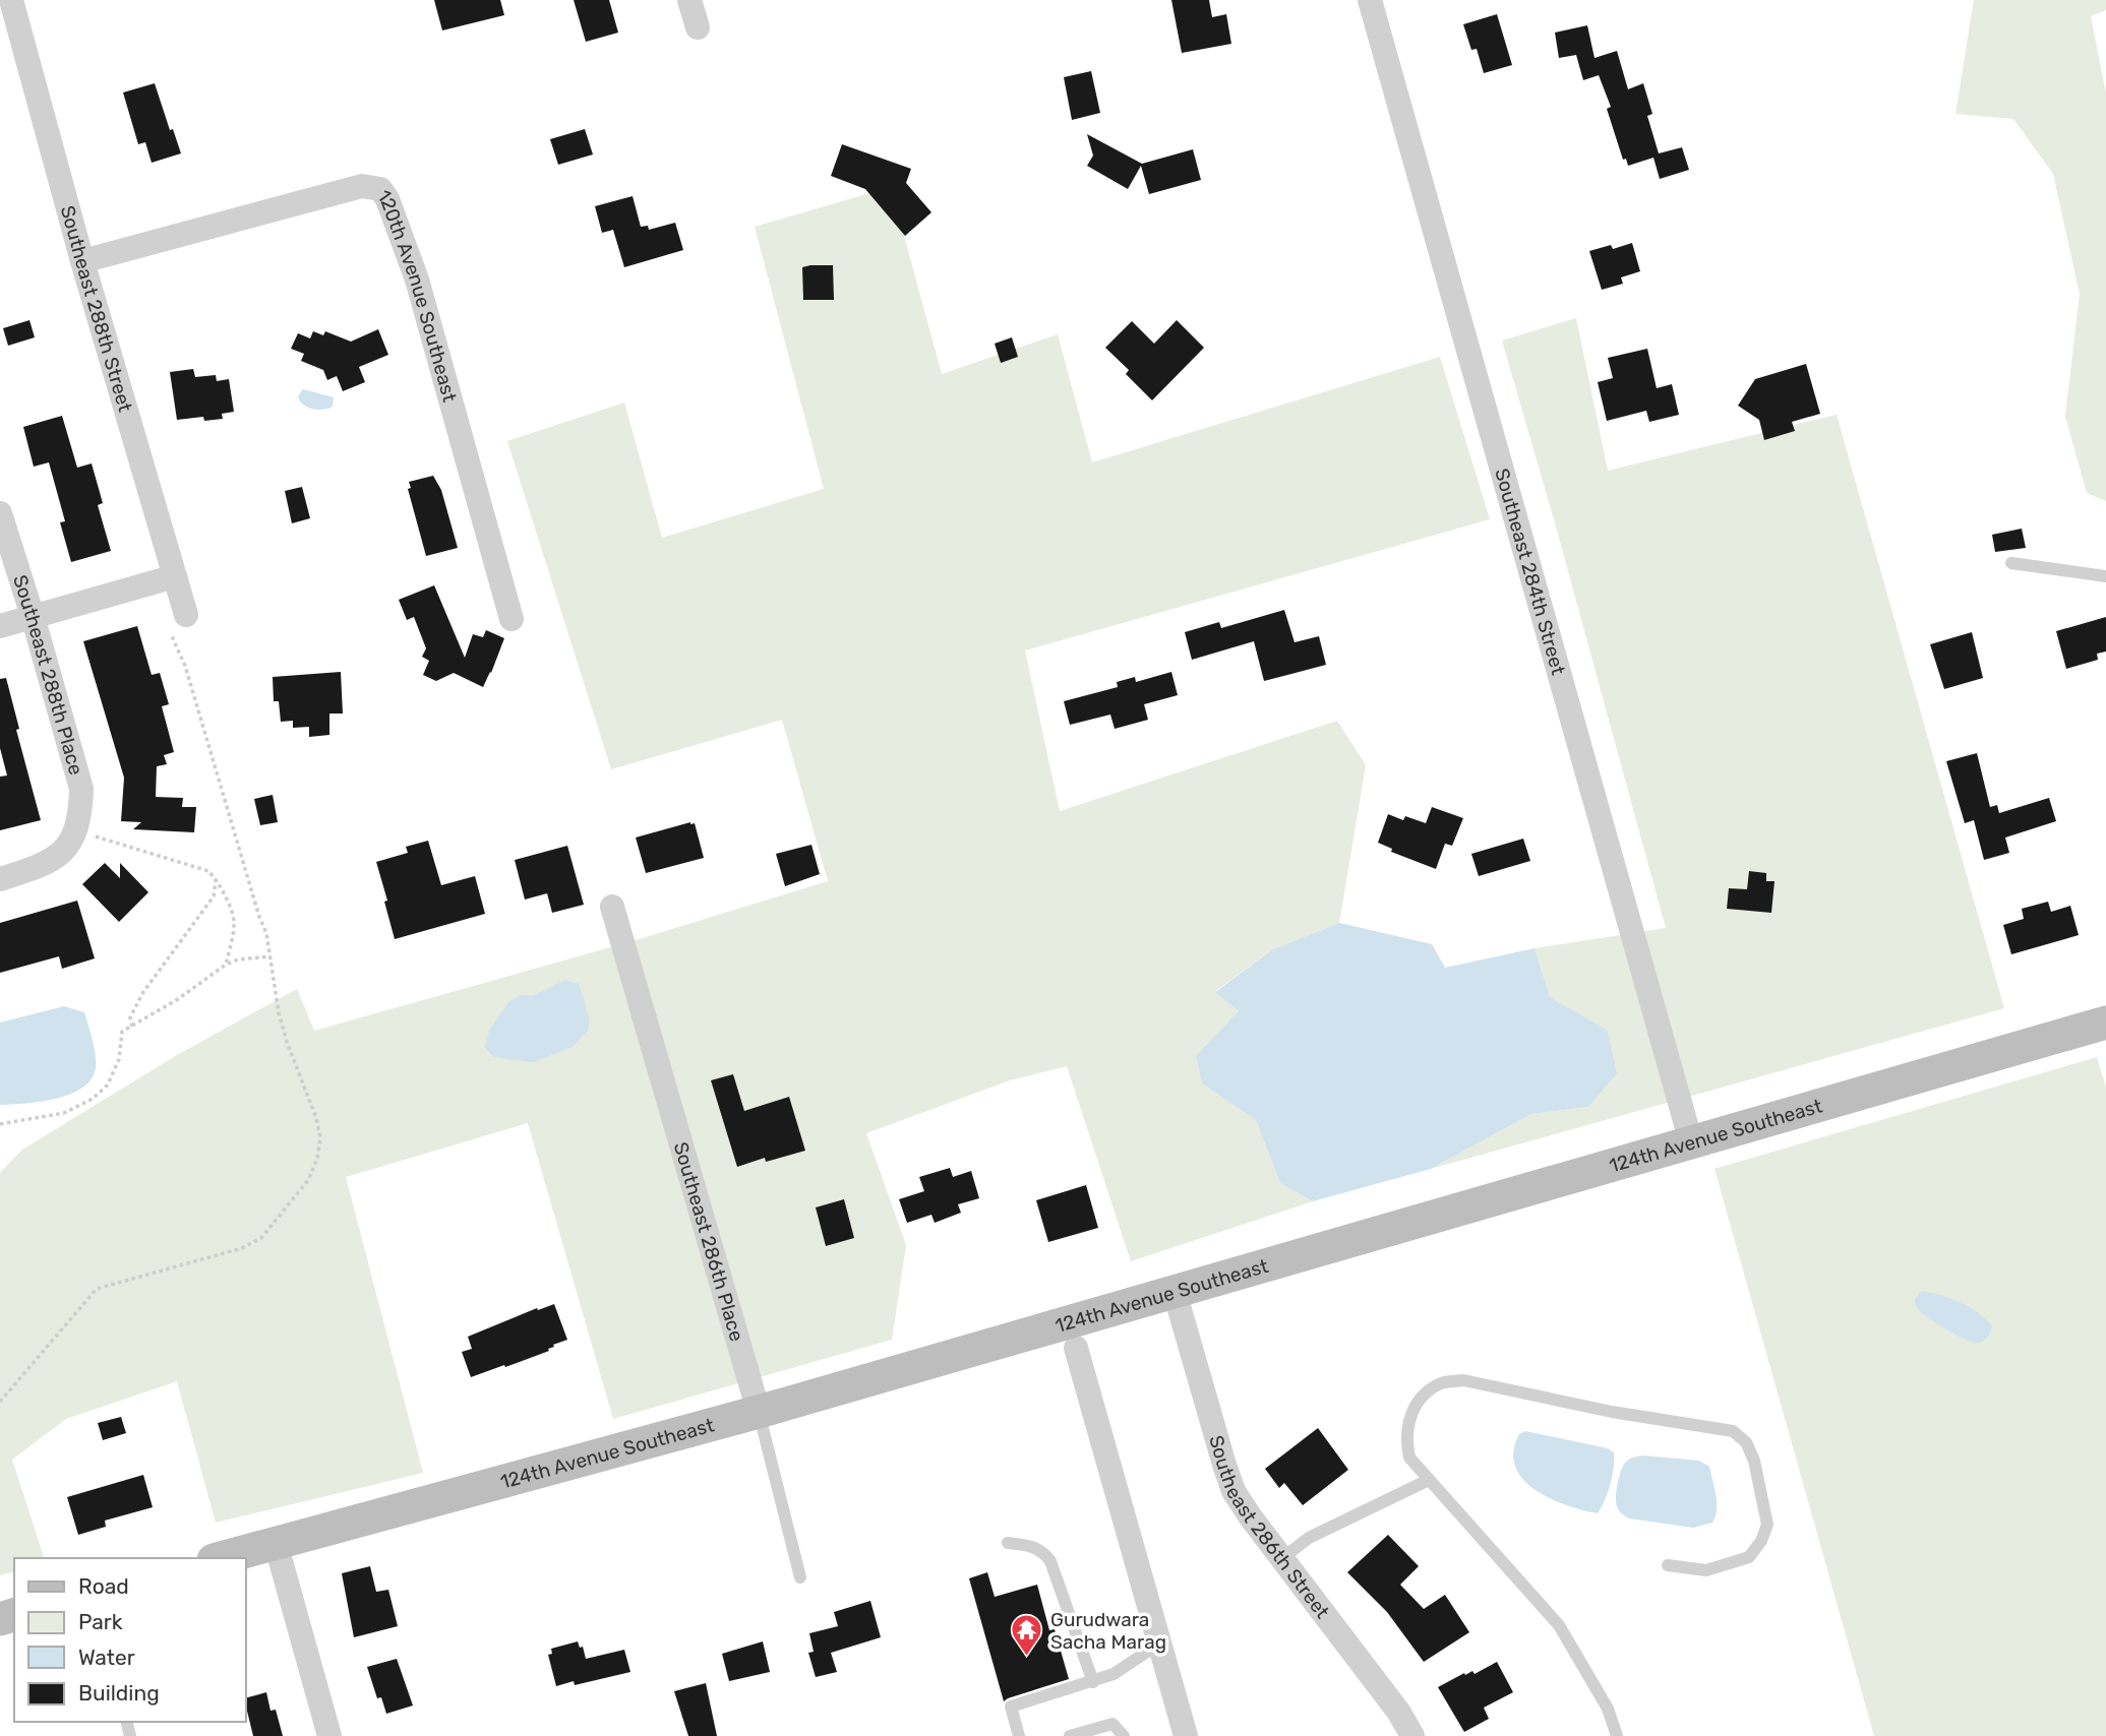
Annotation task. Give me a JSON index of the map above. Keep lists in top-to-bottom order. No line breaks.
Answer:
{"streets":{"street":["120th Avenue Southeast","Southeast 288th Street","Southeast 284th Street","Southeast 288th Place","124th Avenue Southeast","Southeast 286th Place","Southeast 286th Street"]},"crossings":[["120th Avenue Southeast","Southeast 288th Street"],["Southeast 284th Street","124th Avenue Southeast"],["124th Avenue Southeast","Southeast 286th Place"],["124th Avenue Southeast","Southeast 286th Street"]],"places":{"temple":["Gurudwara Sacha Marag"]},"legend":["Road","Park","Water","Building"]}
